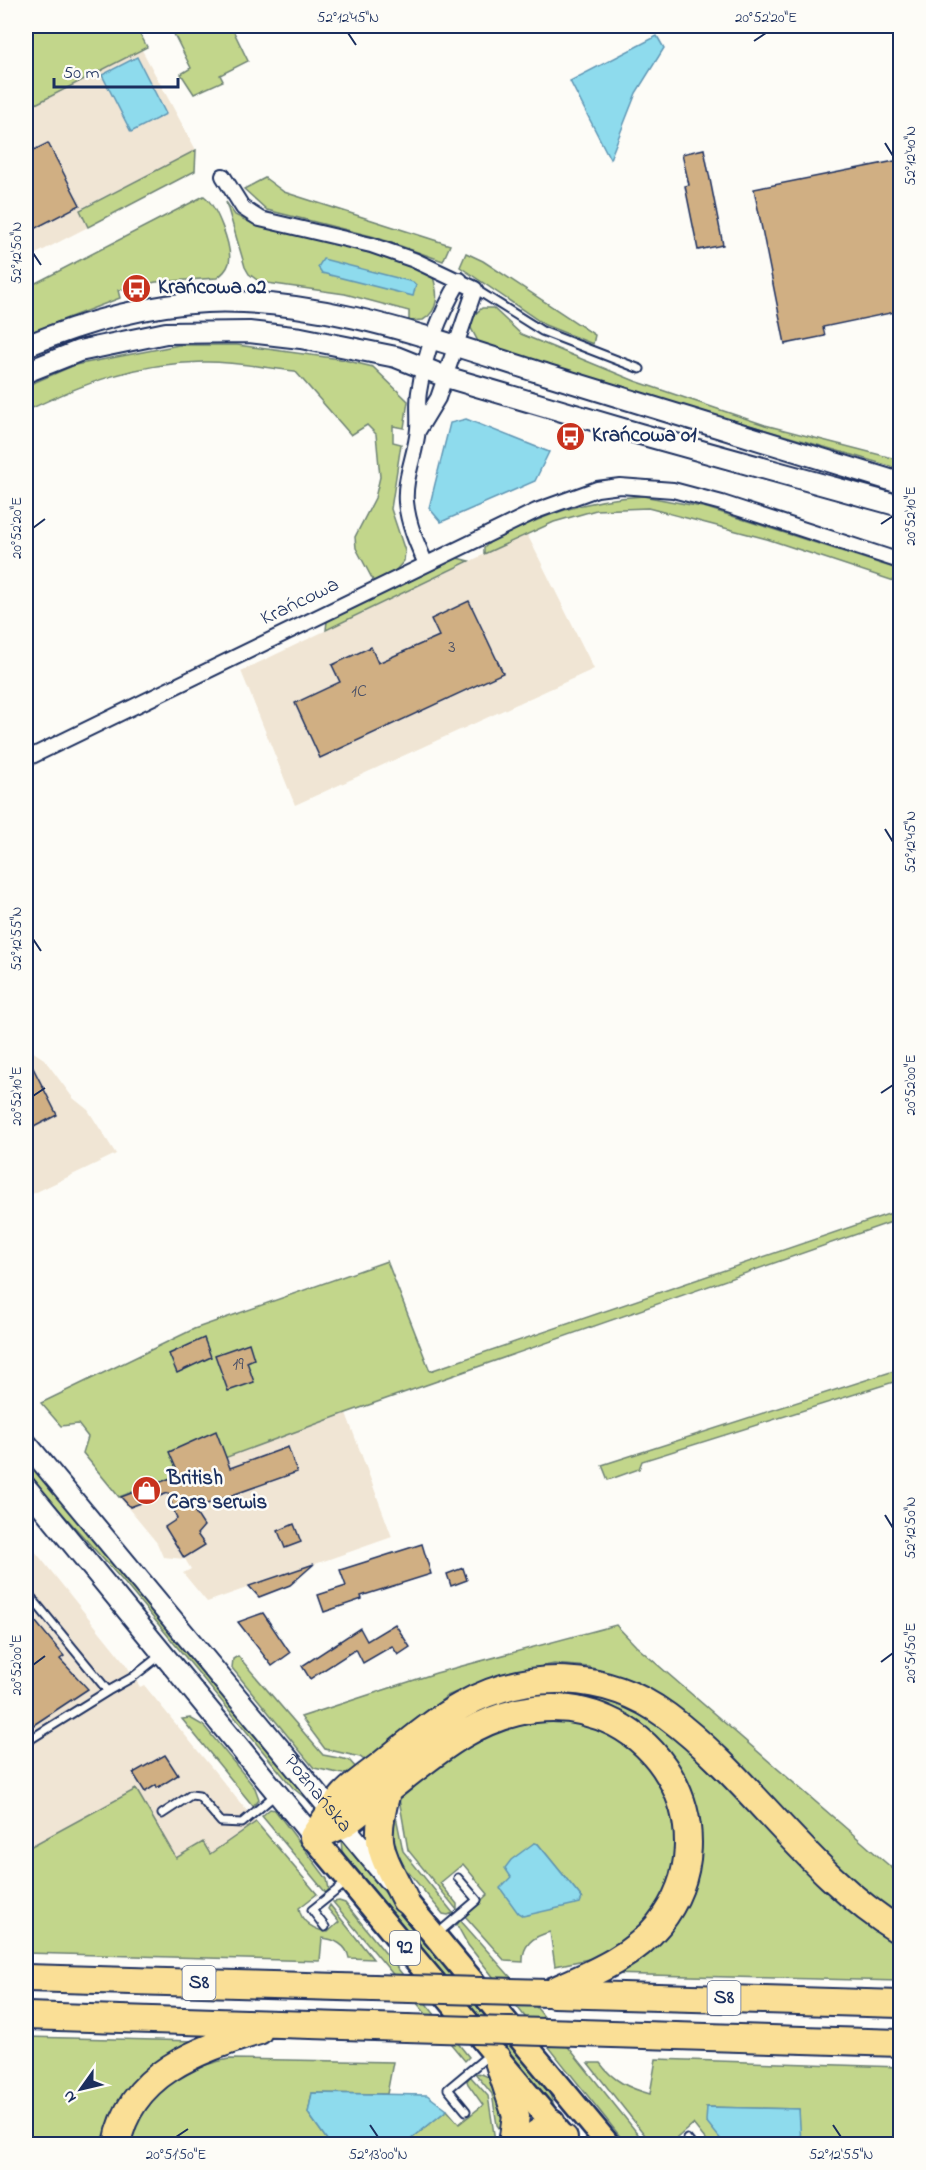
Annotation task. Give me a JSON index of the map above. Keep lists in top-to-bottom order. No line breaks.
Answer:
{"streets":{"highway":["S8"],"main road":["Poznańska","92"],"street":["Krańcowa"]},"places":{"bus stop":["Krańcowa 02","Krańcowa 01"],"shop":["British Cars serwis"]},"house_numbers":["3","1C","19"],"scale_bar":"50 m","north":"bottom left","coordinates":["52°12'45\"N","20°52'20\"E","52°12'40\"N","52°12'50\"N","20°52'10\"E","52°12'55\"N","20°52'00\"E","20°51'50\"E","52°13'00\"N"]}
